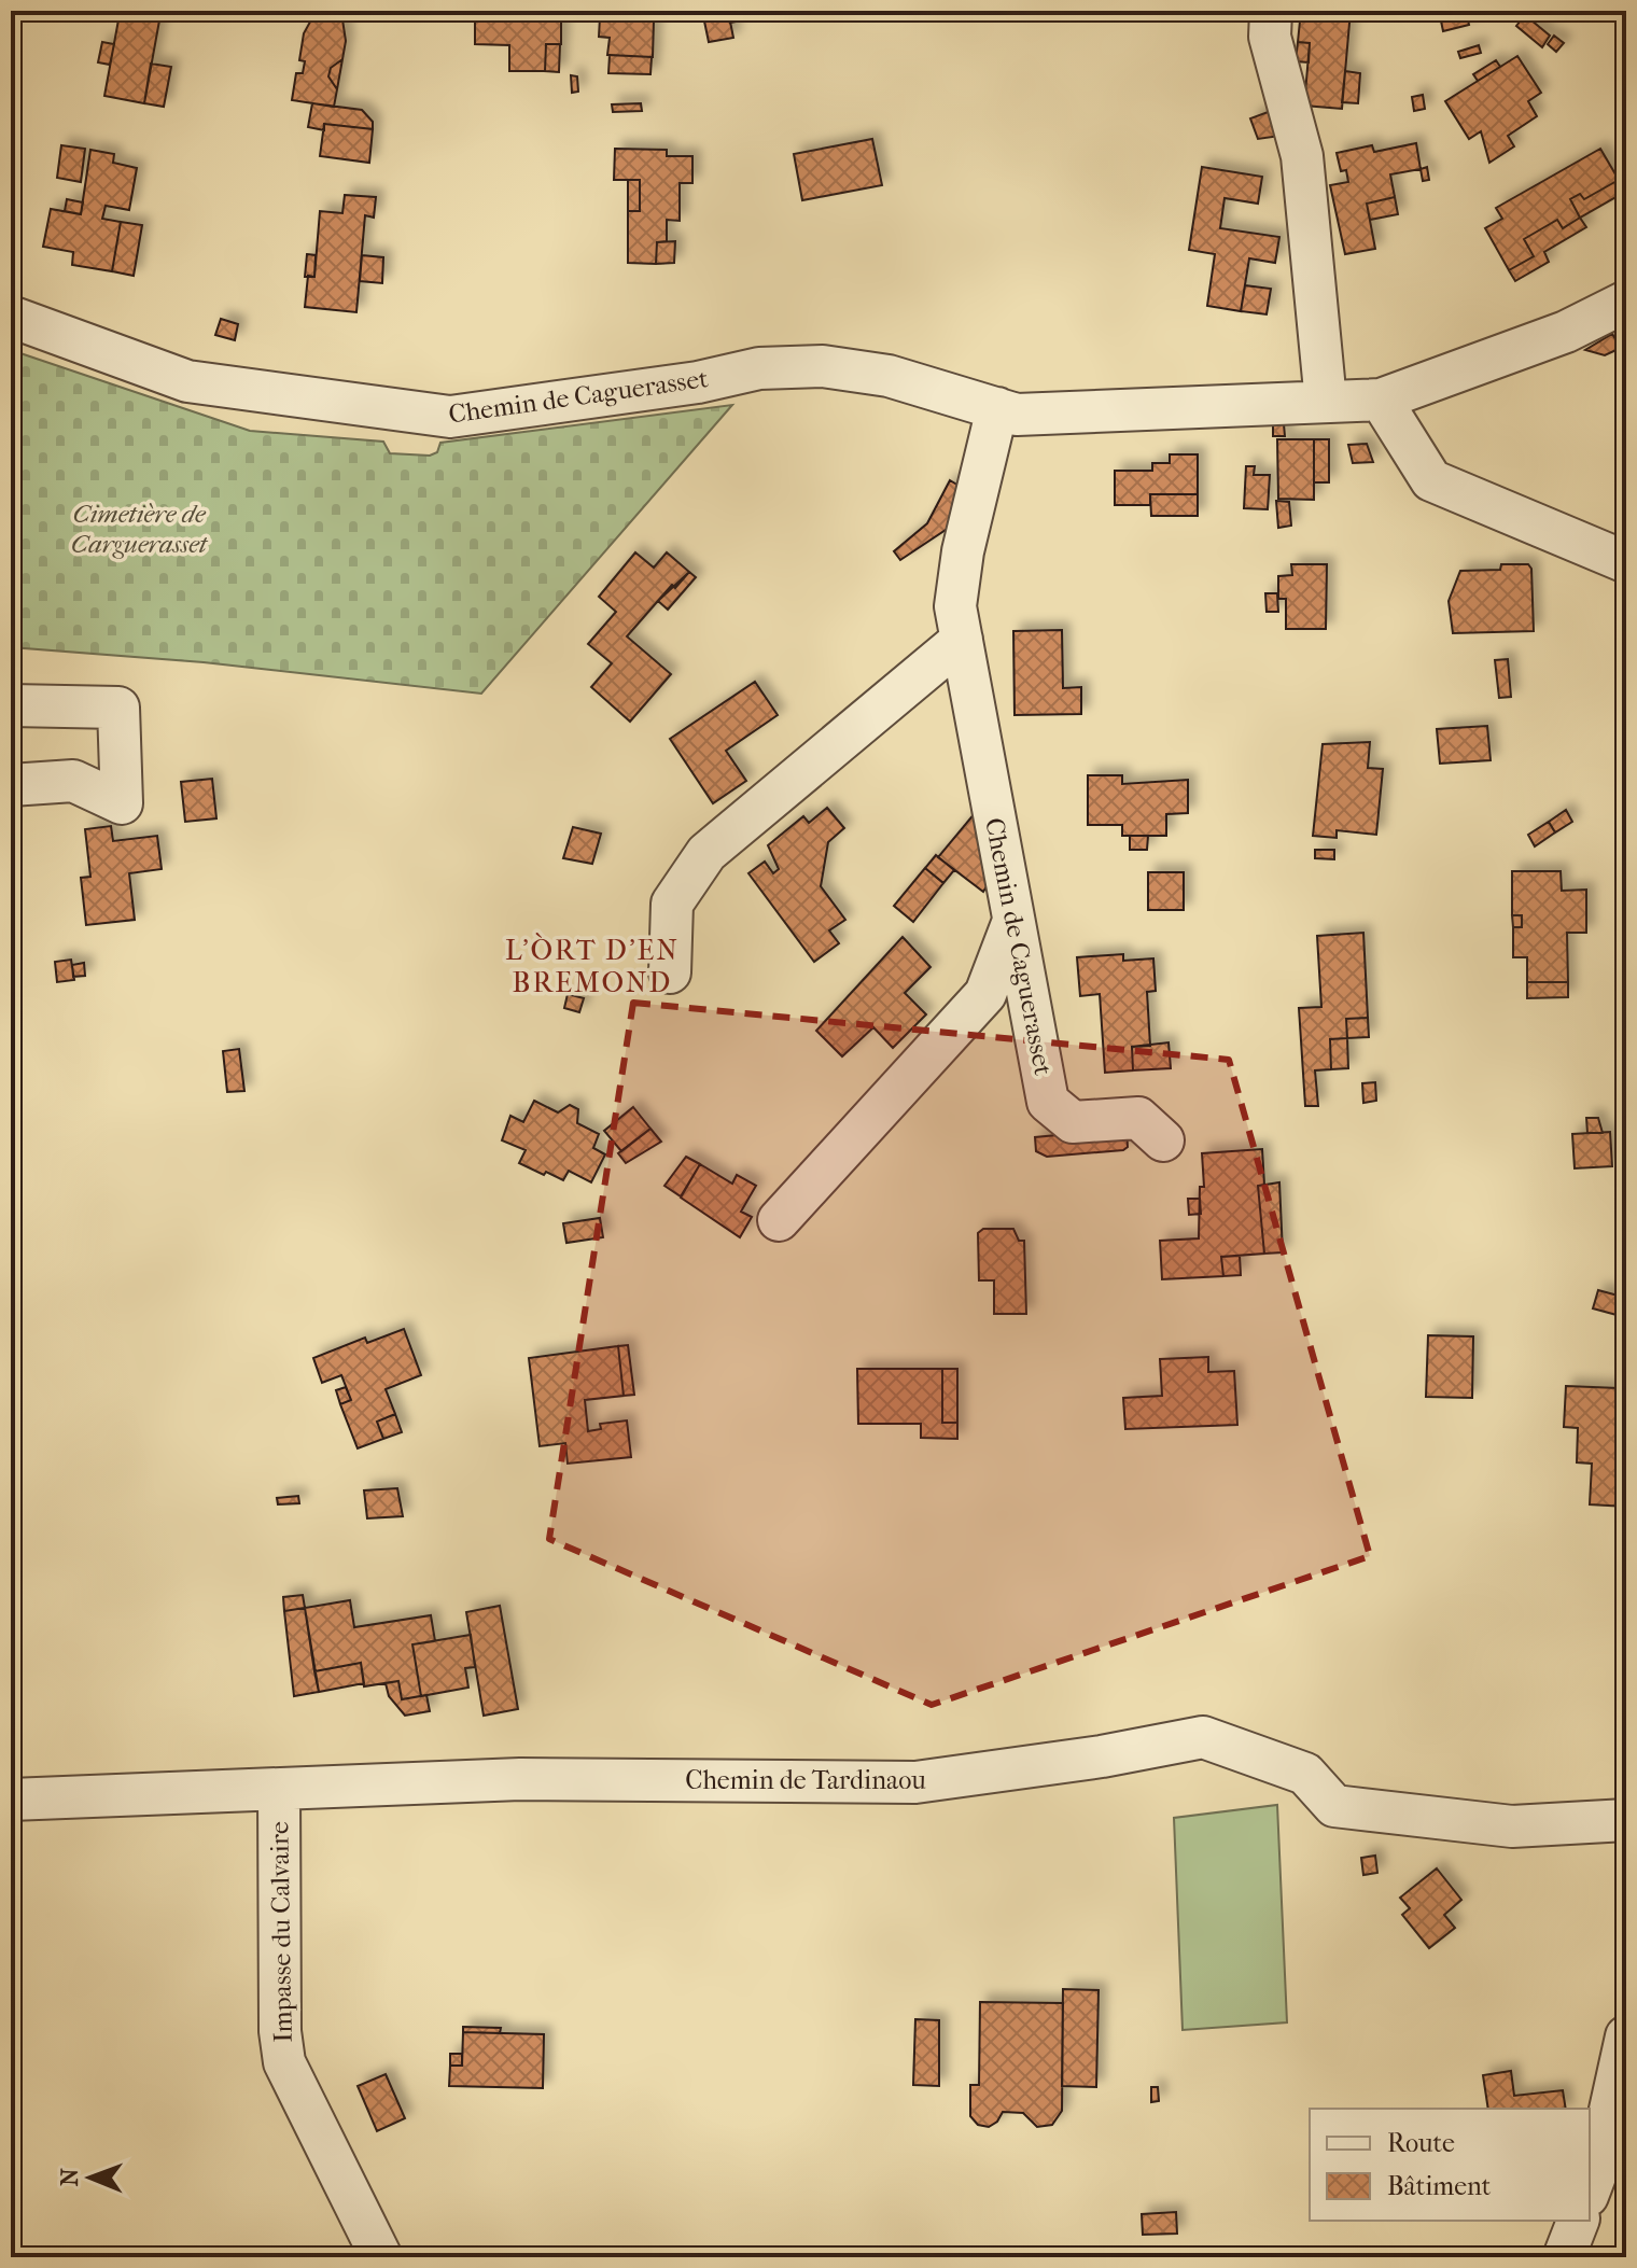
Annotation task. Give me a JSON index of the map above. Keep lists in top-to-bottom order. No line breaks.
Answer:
{"streets":{"street":["Chemin de Caguerasset","Chemin de Tardinaou","Impasse du Calvaire"]},"crossings":[["Chemin de Tardinaou","Impasse du Calvaire"]],"districts":["L'ÒRT D'EN BREMOND"],"parks":["Cimetière de Carguerasset"],"legend":["Route","Bâtiment"],"north":"left"}
